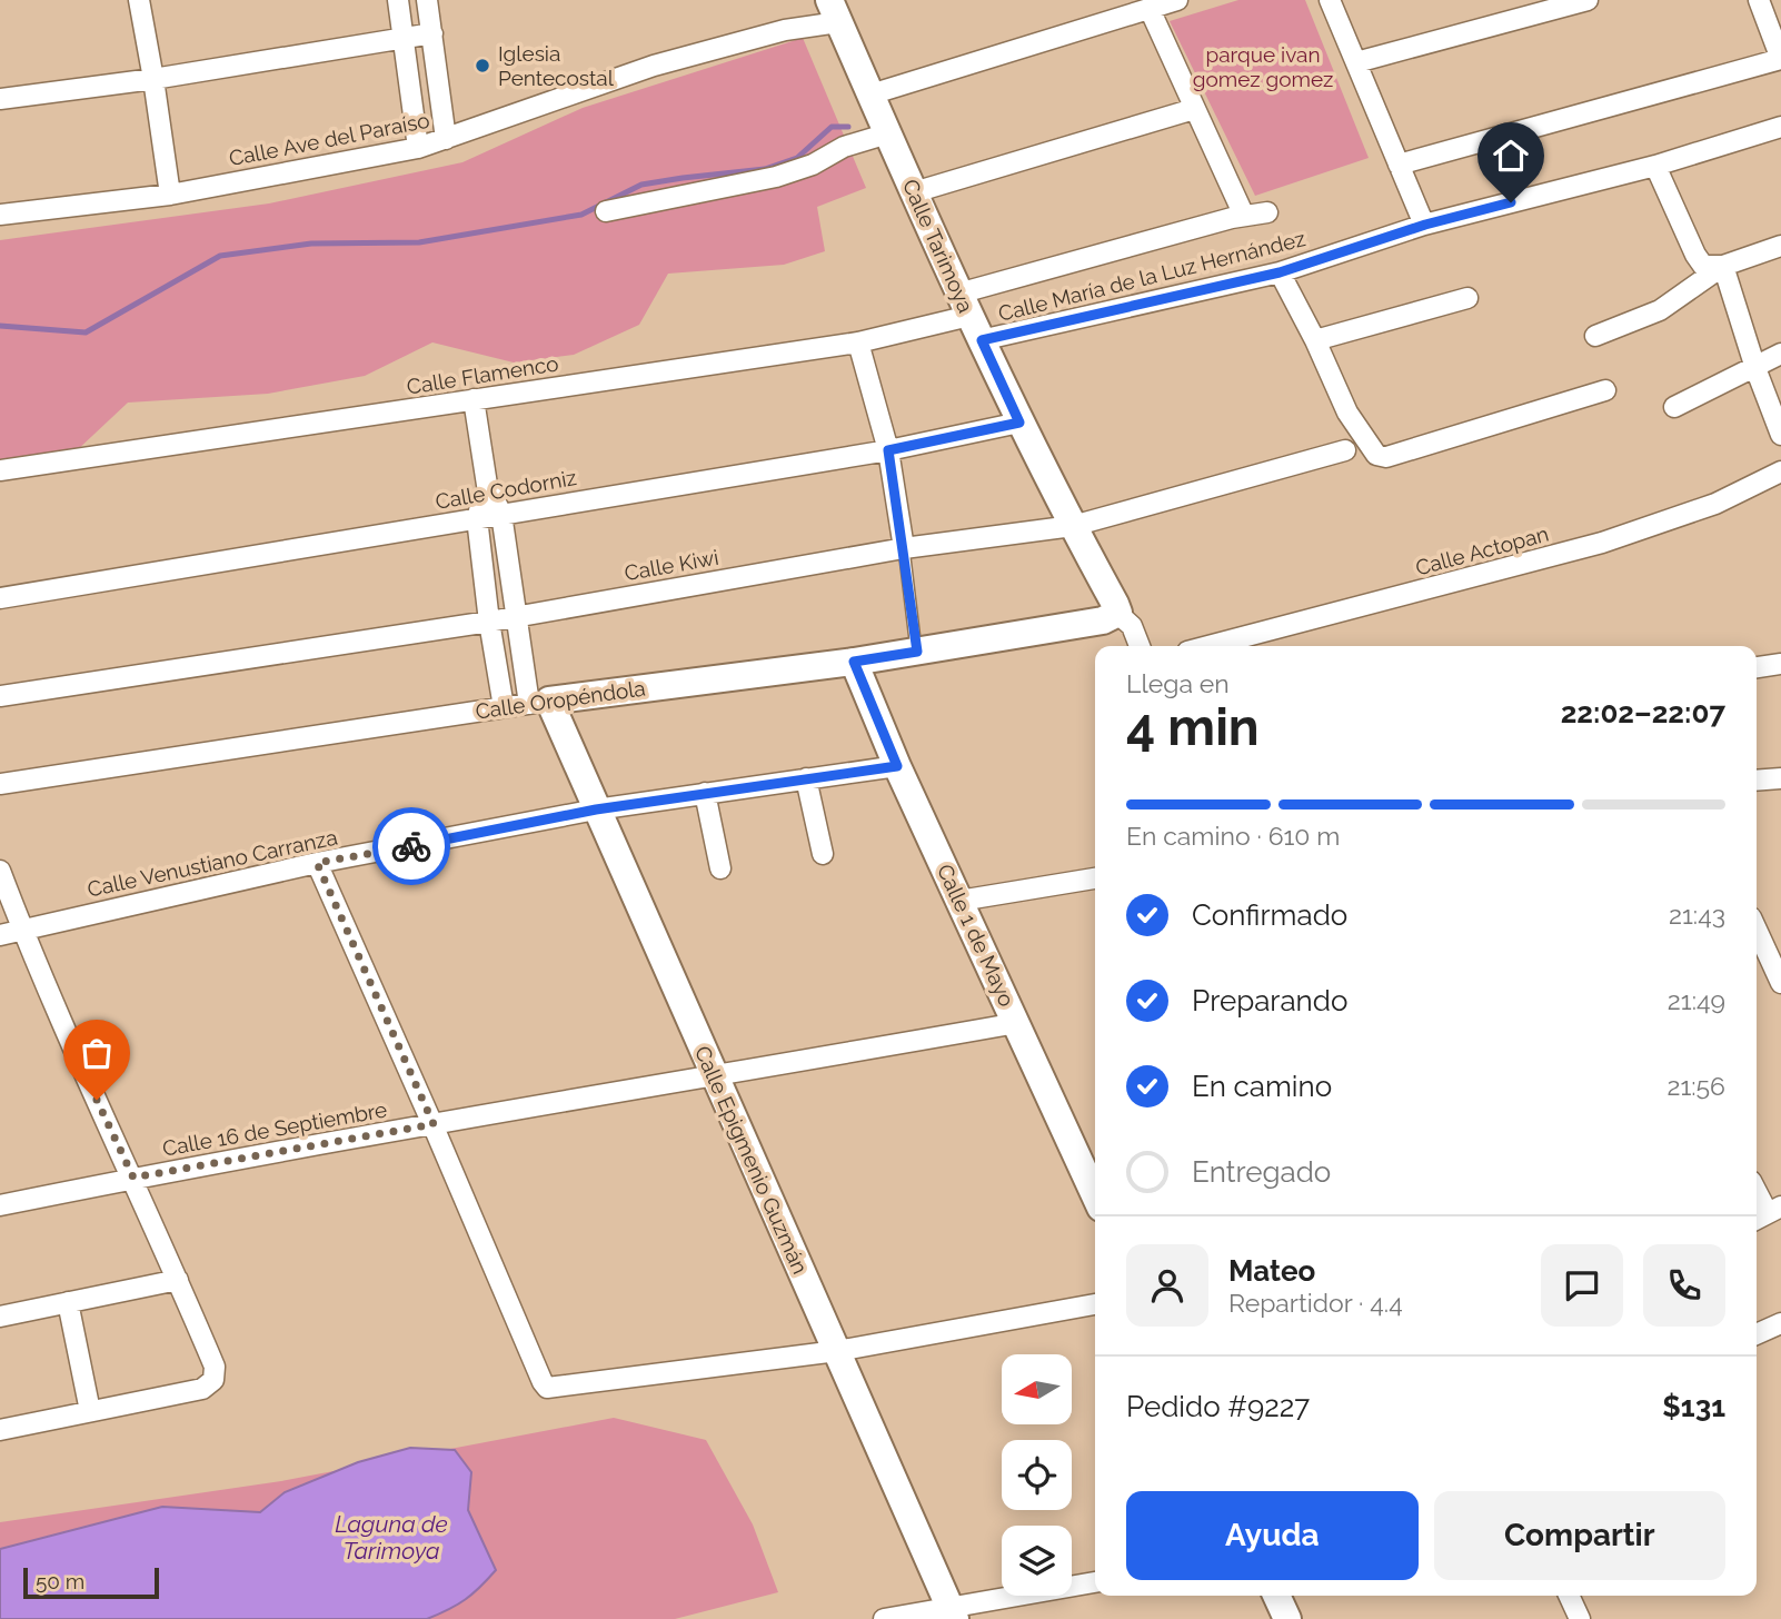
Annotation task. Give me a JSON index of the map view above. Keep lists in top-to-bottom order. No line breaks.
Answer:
{"streets":{"street":["Calle Ave del Paraíso","Calle Tarimoya","Calle María de la Luz Hernández","Calle Flamenco","Calle Codorniz","Calle Actopan","Calle Kiwi","Calle Oropéndola","Calle Venustiano Carranza","Calle 1 de Mayo","Calle 16 de Septiembre","Calle Epigmenio Guzmán"]},"crossings":[["Calle Ave del Paraíso","Calle Tarimoya"],["Calle Tarimoya","Calle María de la Luz Hernández"],["Calle Tarimoya","Calle Flamenco"],["Calle Tarimoya","Calle Codorniz"],["Calle Tarimoya","Calle Kiwi"],["Calle Tarimoya","Calle Oropéndola"],["Calle Oropéndola","Calle 1 de Mayo"],["Calle Oropéndola","Calle Epigmenio Guzmán"],["Calle Venustiano Carranza","Calle 1 de Mayo"],["Calle Venustiano Carranza","Calle Epigmenio Guzmán"],["Calle 1 de Mayo","Calle 16 de Septiembre"],["Calle 16 de Septiembre","Calle Epigmenio Guzmán"]],"water":["Laguna de Tarimoya"],"parks":["parque ivan gomez gomez"],"places":["Iglesia Pentecostal"],"scale_bar":"50 m","north":"left","page":{"heading":["4 min","Llega en","22:02–22:07"],"panel":["Mateo","Repartidor · 4.4","Pedido #9227","$131"],"bar":"En camino · 610 m","list":[["Confirmado","21:43"],["Preparando","21:49"],["En camino","21:56"],"Entregado"],"buttons":["Ayuda","Compartir"],"scale":"50 m"}}
